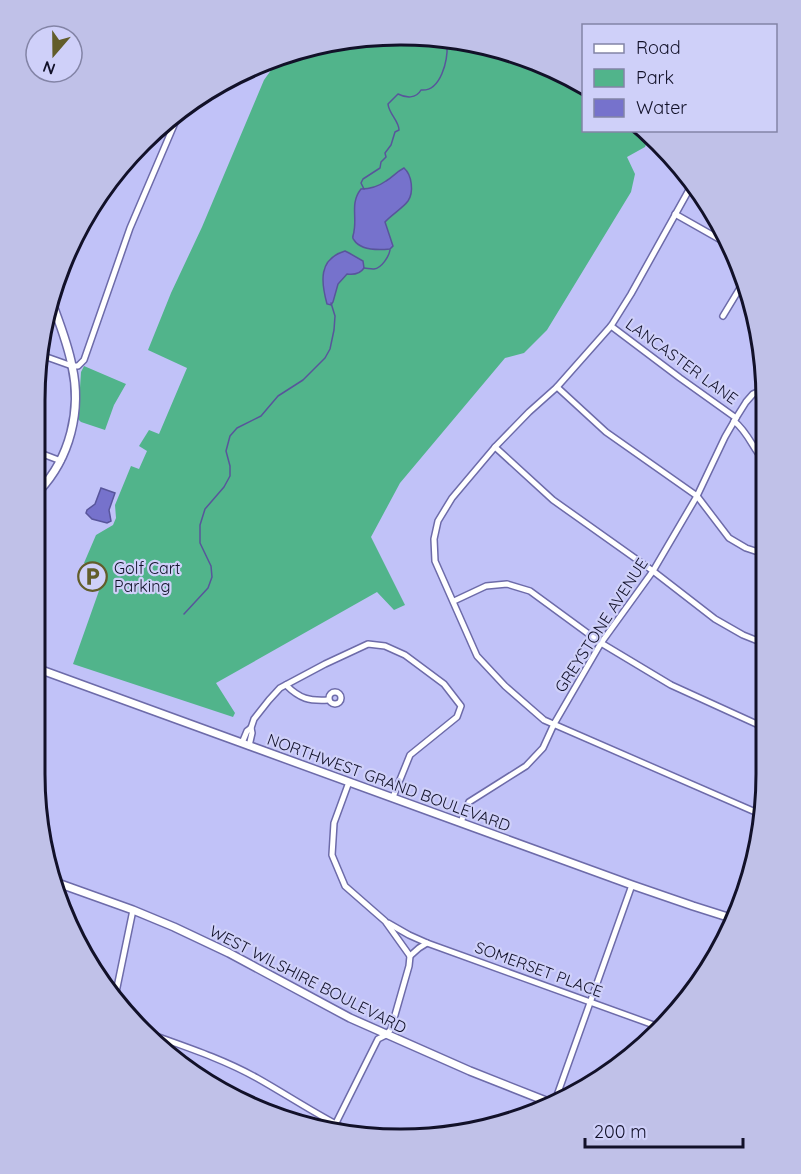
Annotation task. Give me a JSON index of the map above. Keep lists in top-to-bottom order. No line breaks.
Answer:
{"streets":{"street":["LANCASTER LANE","GREYSTONE AVENUE","NORTHWEST GRAND BOULEVARD","SOMERSET PLACE","WEST WILSHIRE BOULEVARD"]},"crossings":[["LANCASTER LANE","GREYSTONE AVENUE"],["GREYSTONE AVENUE","NORTHWEST GRAND BOULEVARD"]],"places":{"parking":["Golf Cart Parking"]},"legend":["Road","Park","Water"],"scale_bar":"200 m","north":"bottom"}
